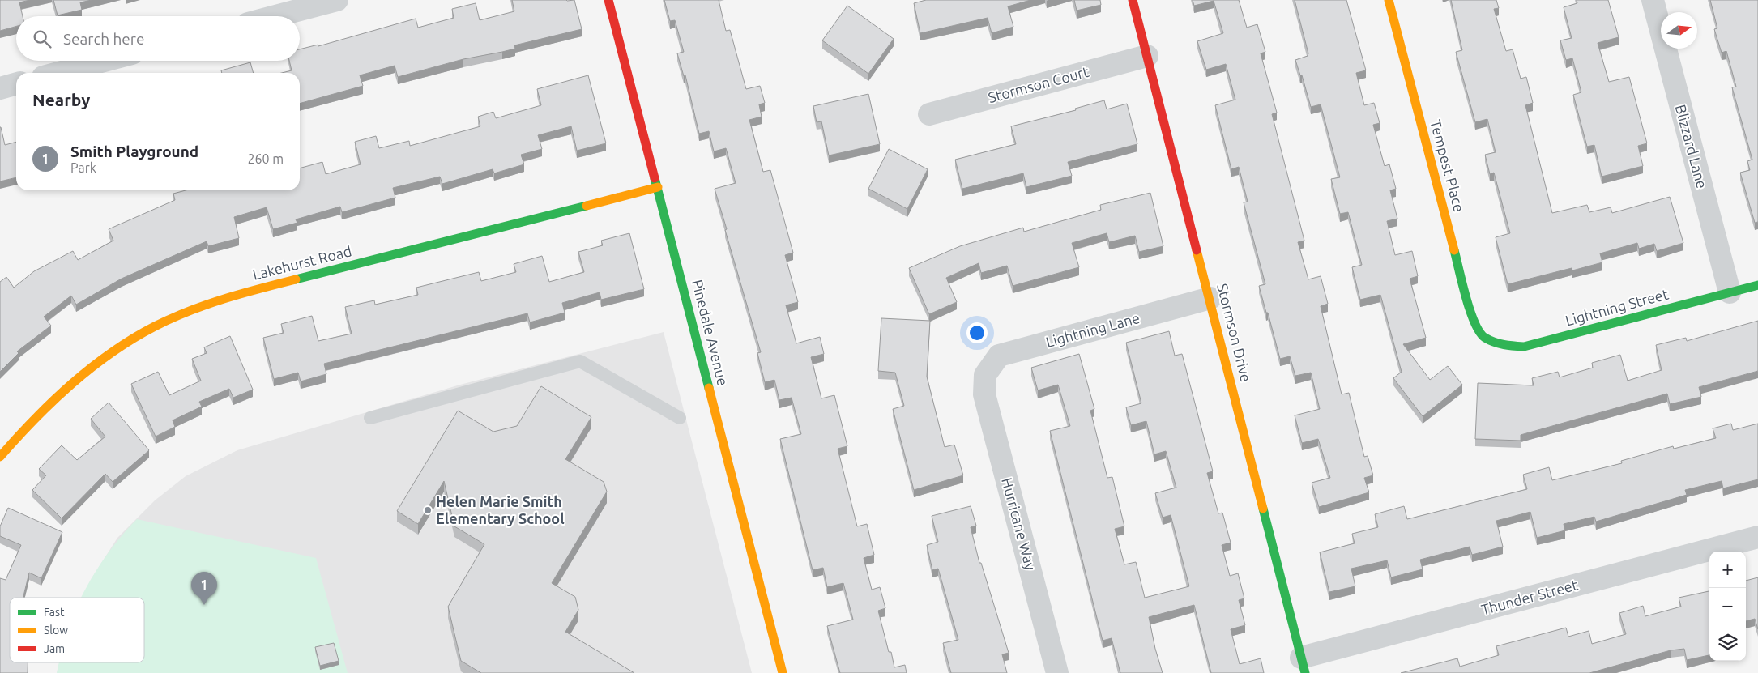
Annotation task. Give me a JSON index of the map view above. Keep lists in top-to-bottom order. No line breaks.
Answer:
{"streets":{"street":["Stormson Court","Blizzard Lane","Tempest Place","Lakehurst Road","Lightning Street","Lightning Lane","Pinedale Avenue","Stormson Drive","Hurricane Way","Thunder Street"]},"crossings":[["Stormson Court","Stormson Drive"],["Blizzard Lane","Lightning Street"],["Tempest Place","Lightning Street"],["Lakehurst Road","Pinedale Avenue"],["Lightning Lane","Stormson Drive"],["Lightning Lane","Hurricane Way"],["Stormson Drive","Thunder Street"]],"places":["Helen Marie Smith Elementary School"],"legend":["Fast","Slow","Jam"],"north":"right","page":{"search":"Search here","heading":"Nearby","list":[{"mark":"1","name":"Smith Playground","note":"Park","value":"260 m"}],"map_buttons":["+","−"],"pins":"1"}}
